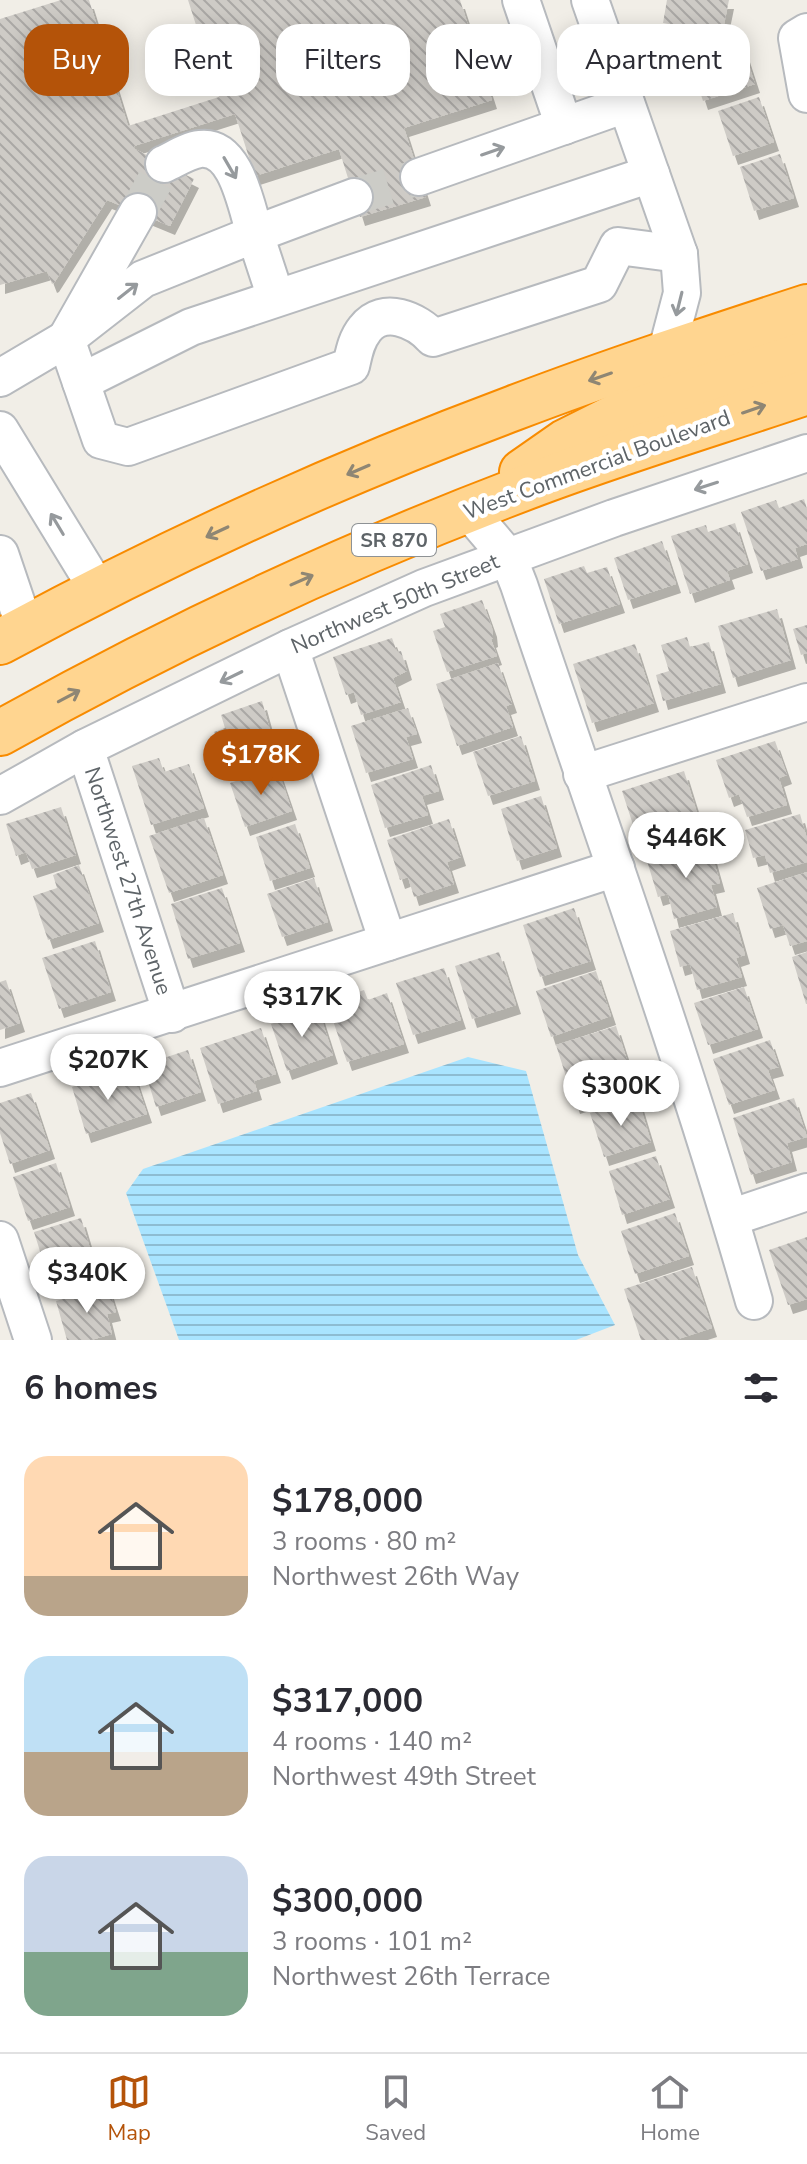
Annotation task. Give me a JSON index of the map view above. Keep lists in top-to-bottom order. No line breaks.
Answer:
{"streets":{"highway":["West Commercial Boulevard","SR 870"],"street":["Northwest 50th Street","Northwest 27th Avenue"]},"crossings":[["Northwest 50th Street","Northwest 27th Avenue"]],"page":{"chip":["Buy","Rent","Filters","New","Apartment"],"price":["$178K","$446K","$317K","$207K","$300K","$340K"],"heading":"6 homes","list":[{"name":"$178,000","note":"3 rooms · 80 m² · Northwest 26th Way"},{"name":"$317,000","note":"4 rooms · 140 m² · Northwest 49th Street"},{"name":"$300,000","note":"3 rooms · 101 m² · Northwest 26th Terrace"}],"tabs":["Map","Saved","Home"]}}
